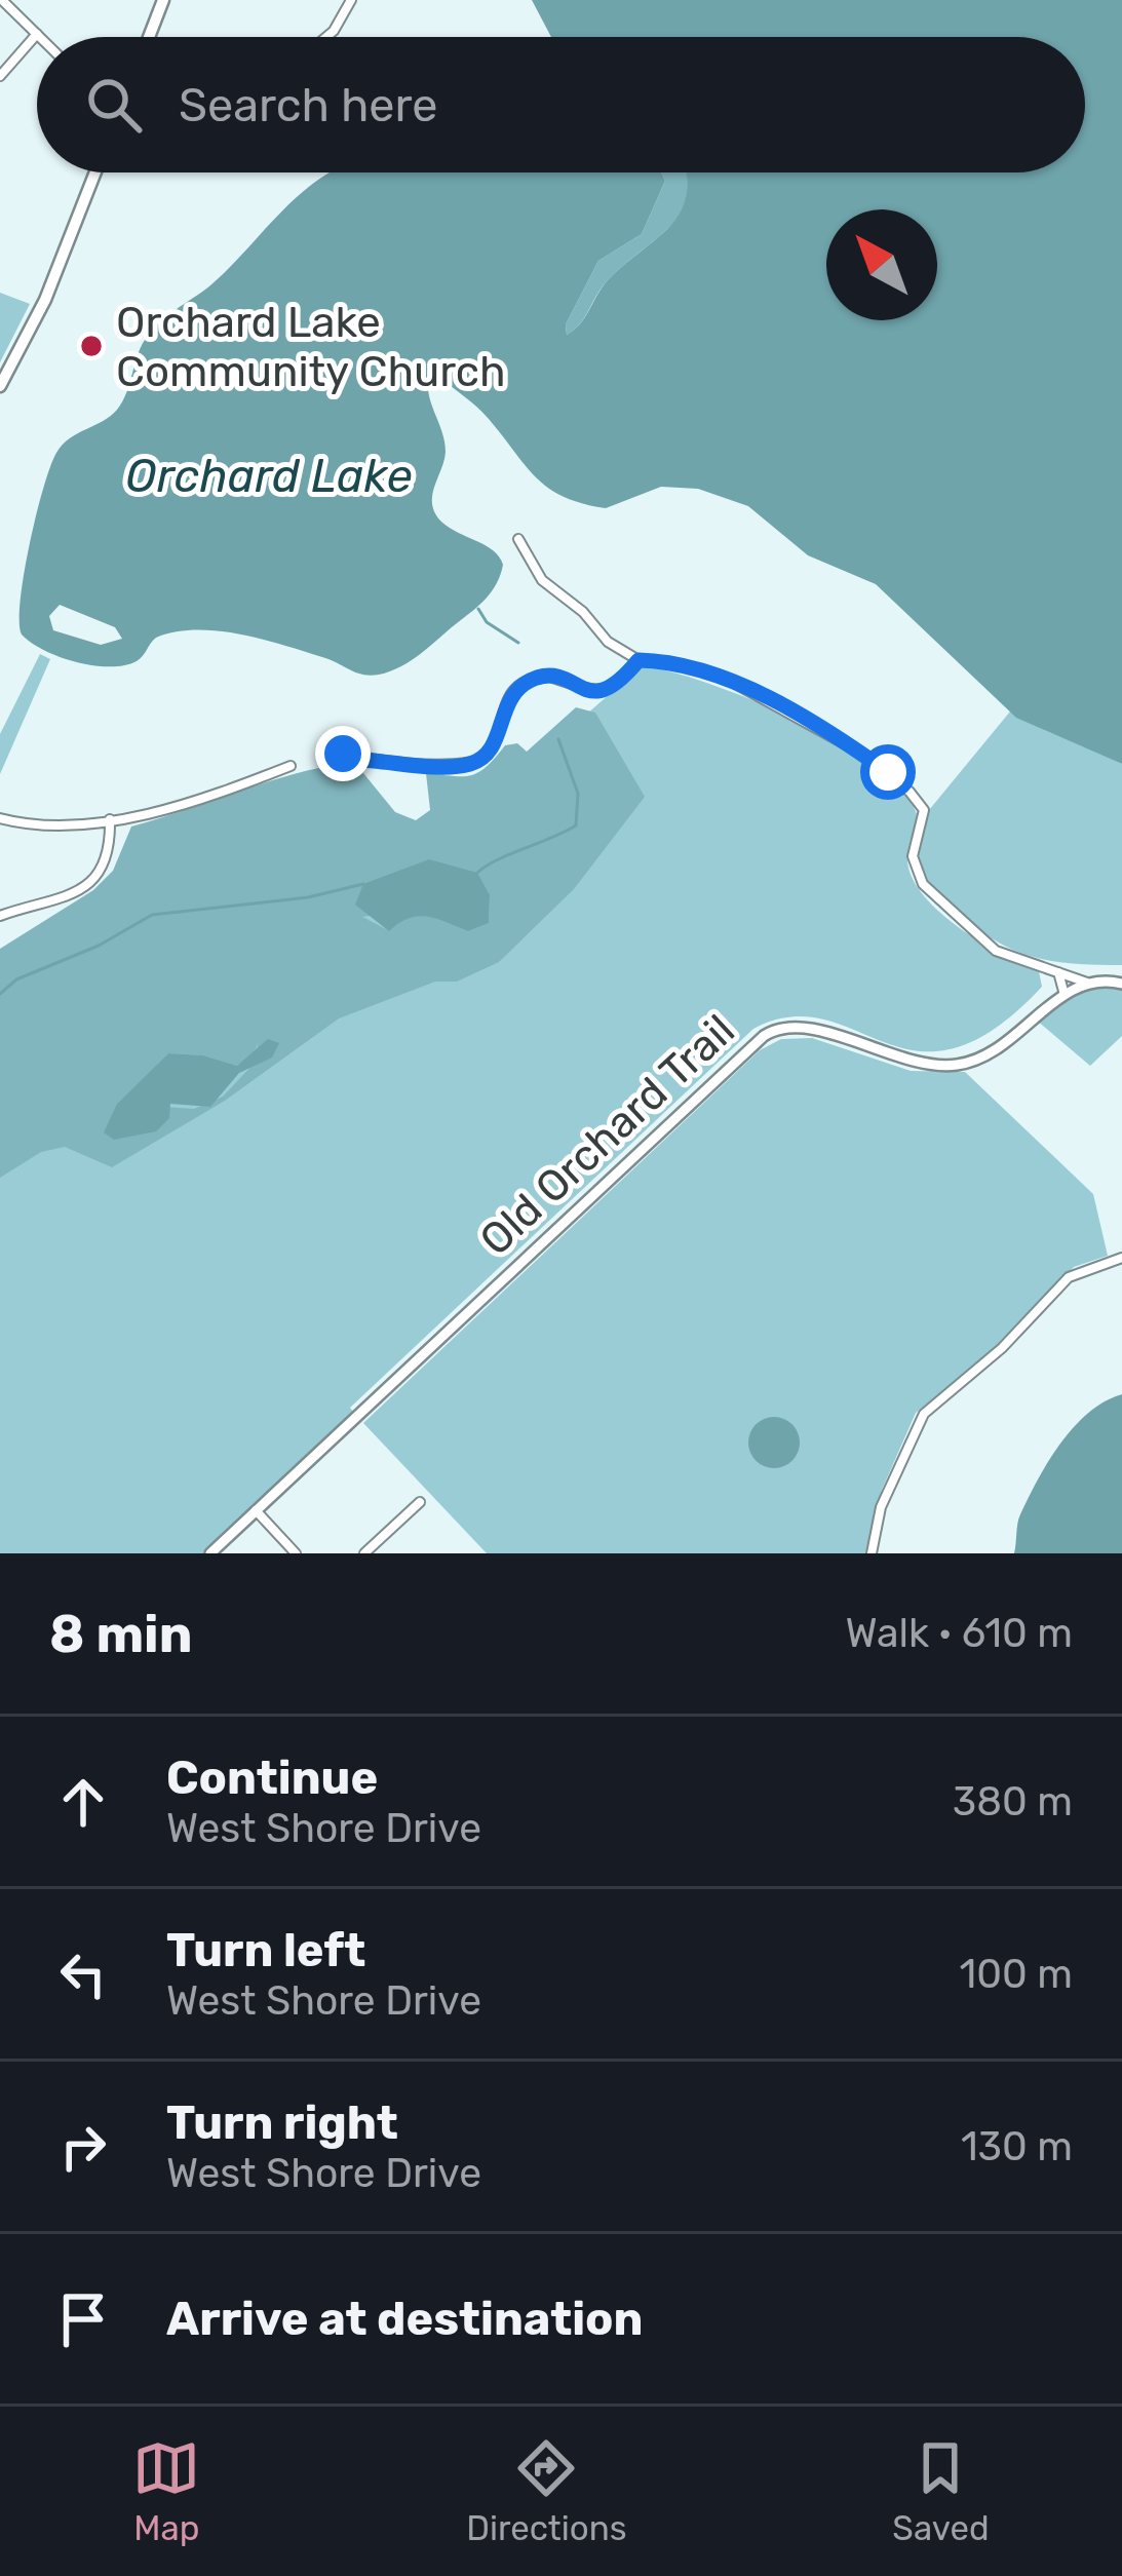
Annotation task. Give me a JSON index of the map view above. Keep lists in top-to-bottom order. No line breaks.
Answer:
{"streets":{"street":["Old Orchard Trail"]},"water":["Orchard Lake"],"places":["Orchard Lake Community Church"],"north":"top left","page":{"search":"Search here","heading":["8 min","Walk · 610 m"],"list":[["Continue","West Shore Drive","380 m"],["Turn left","West Shore Drive","100 m"],["Turn right","West Shore Drive","130 m"],"Arrive at destination"],"nav":["Map","Directions","Saved"]}}
